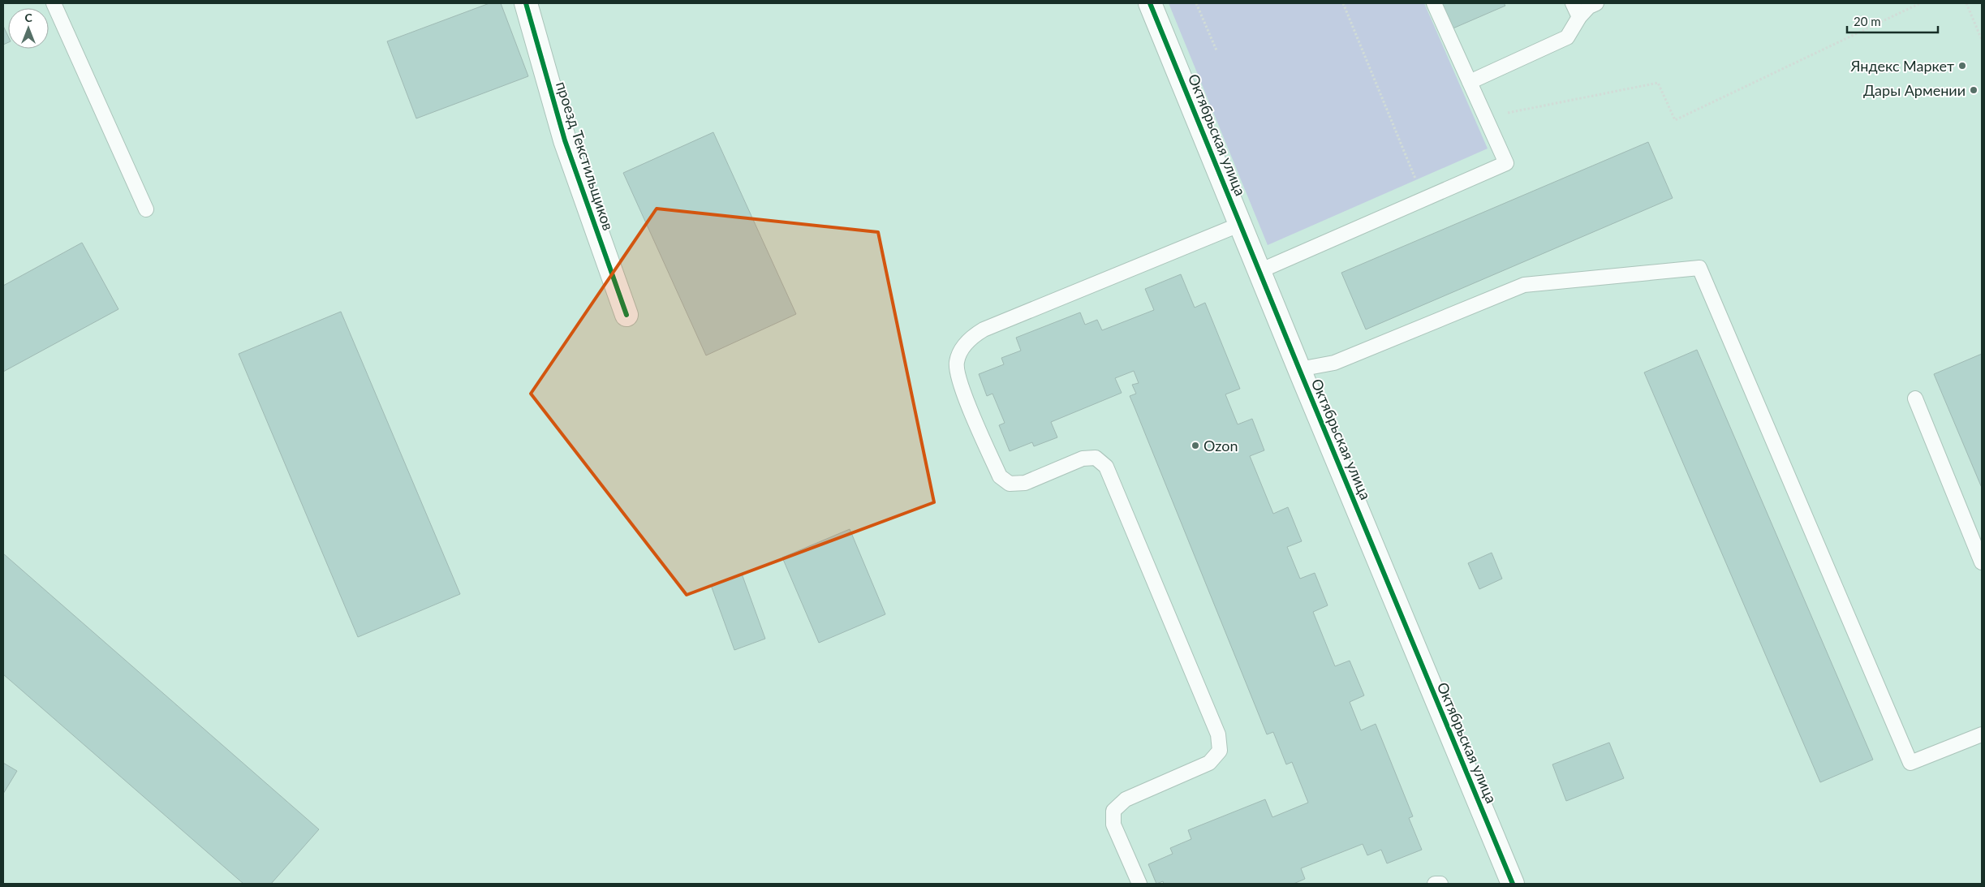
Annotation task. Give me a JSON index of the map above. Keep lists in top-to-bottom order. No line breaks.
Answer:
{"streets":{"street":["Октябрьская улица","проезд Текстильщиков"]},"places":["Яндекс Маркет","Дары Армении","Ozon"],"scale_bar":"20 m","north":"top"}
